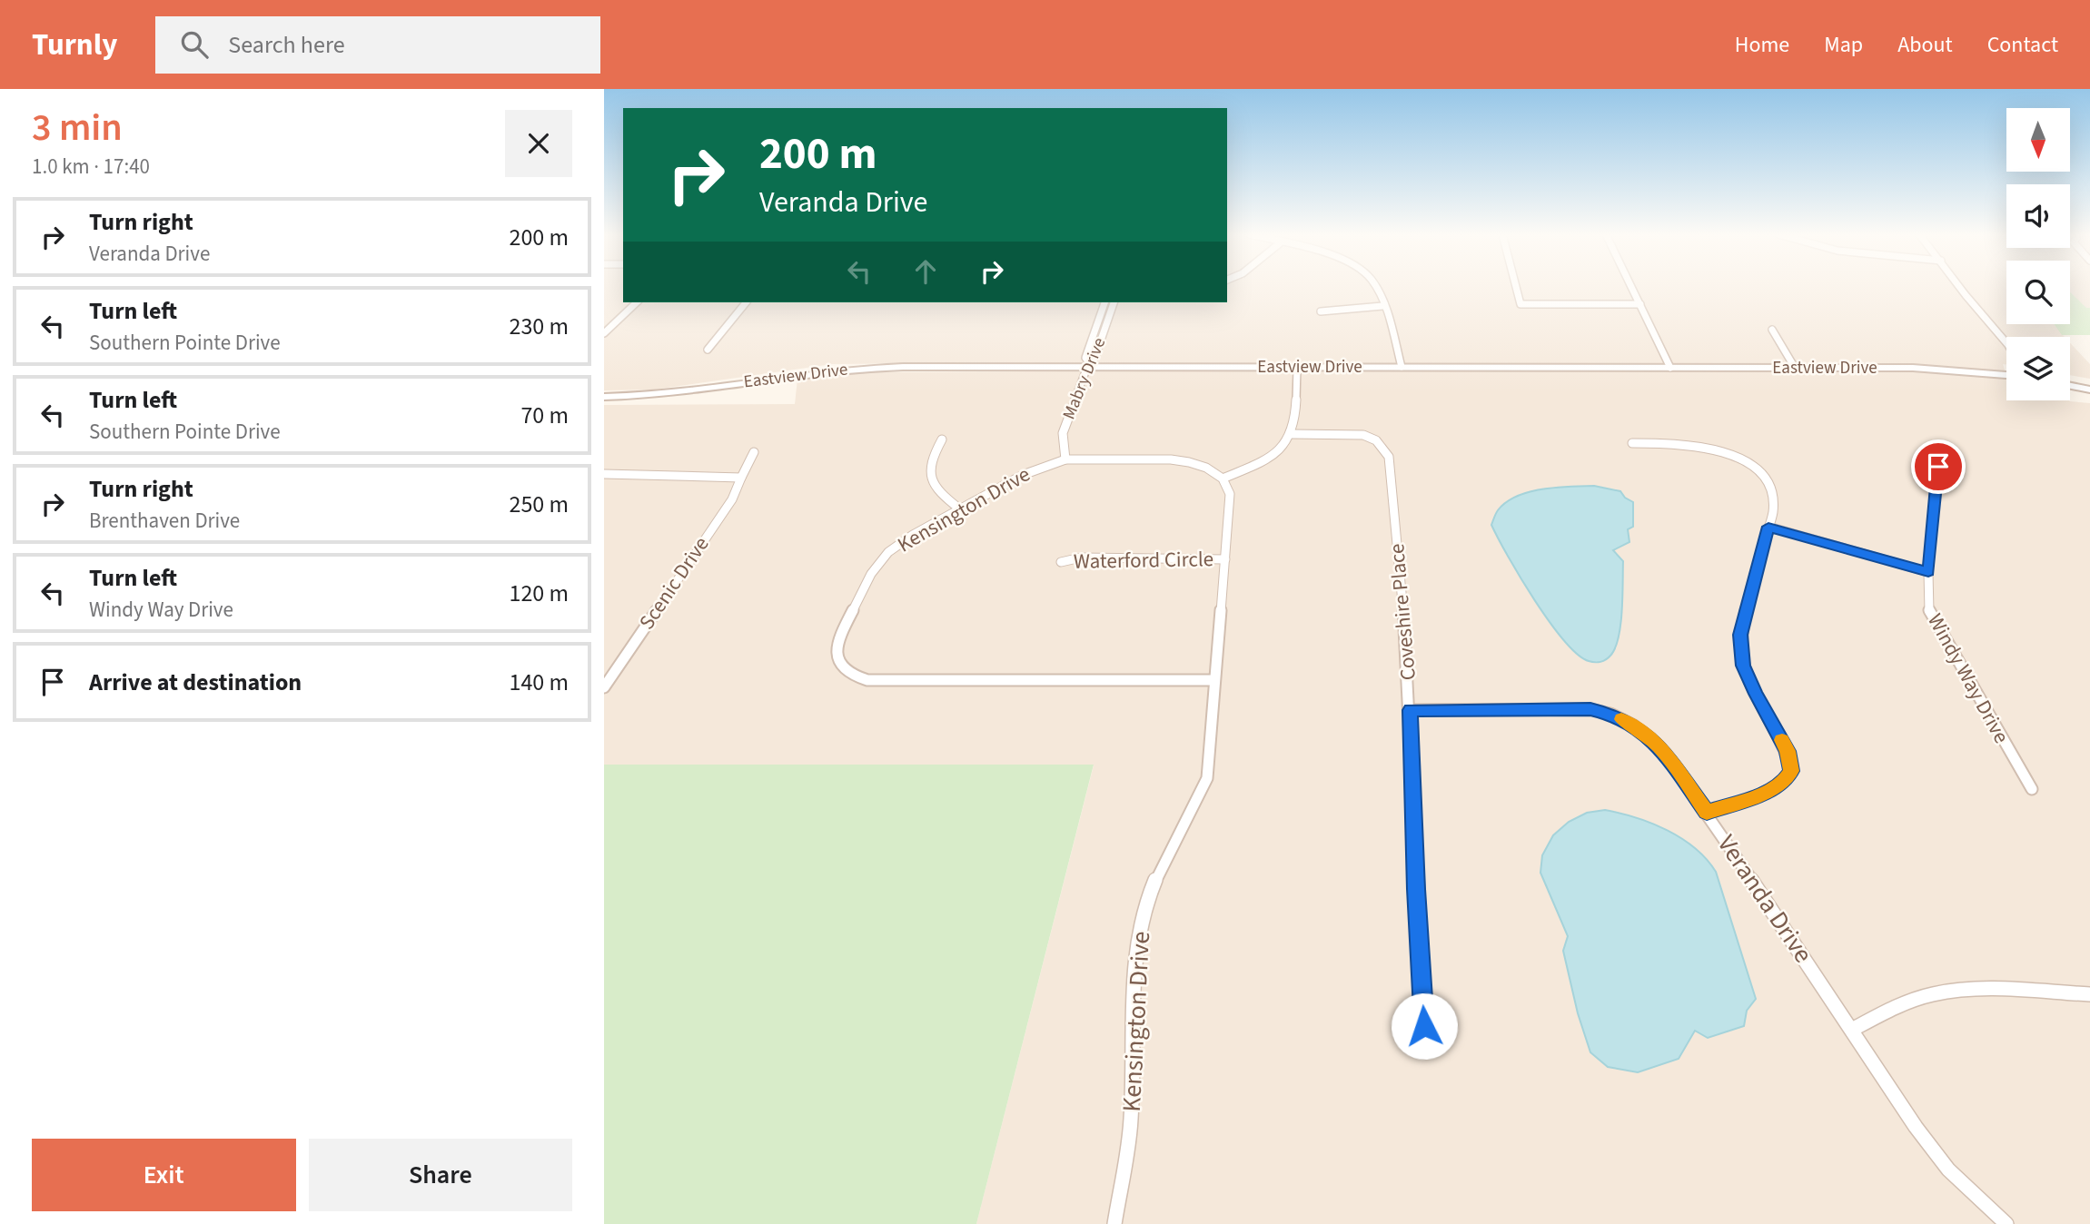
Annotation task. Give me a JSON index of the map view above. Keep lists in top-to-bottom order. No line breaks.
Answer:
{"streets":{"street":["Eastview Drive","Mabry Drive","Kensington Drive","Waterford Circle","Scenic Drive","Coveshire Place","Windy Way Drive","Veranda Drive"]},"crossings":[["Eastview Drive","Mabry Drive"],["Mabry Drive","Kensington Drive"],["Kensington Drive","Waterford Circle"],["Coveshire Place","Veranda Drive"]],"north":"bottom","page":{"header":"Turnly","search":"Search here","nav":["Home","Map","About","Contact"],"heading":["3 min","1.0 km · 17:40"],"turn":["200 m","Veranda Drive"],"list":[{"name":"Turn right","note":"Veranda Drive","value":"200 m"},{"name":"Turn left","note":"Southern Pointe Drive","value":"230 m"},{"name":"Turn left","note":"Southern Pointe Drive","value":"70 m"},{"name":"Turn right","note":"Brenthaven Drive","value":"250 m"},{"name":"Turn left","note":"Windy Way Drive","value":"120 m"},{"name":"Arrive at destination","value":"140 m"}],"buttons":["Exit","Share"]}}
